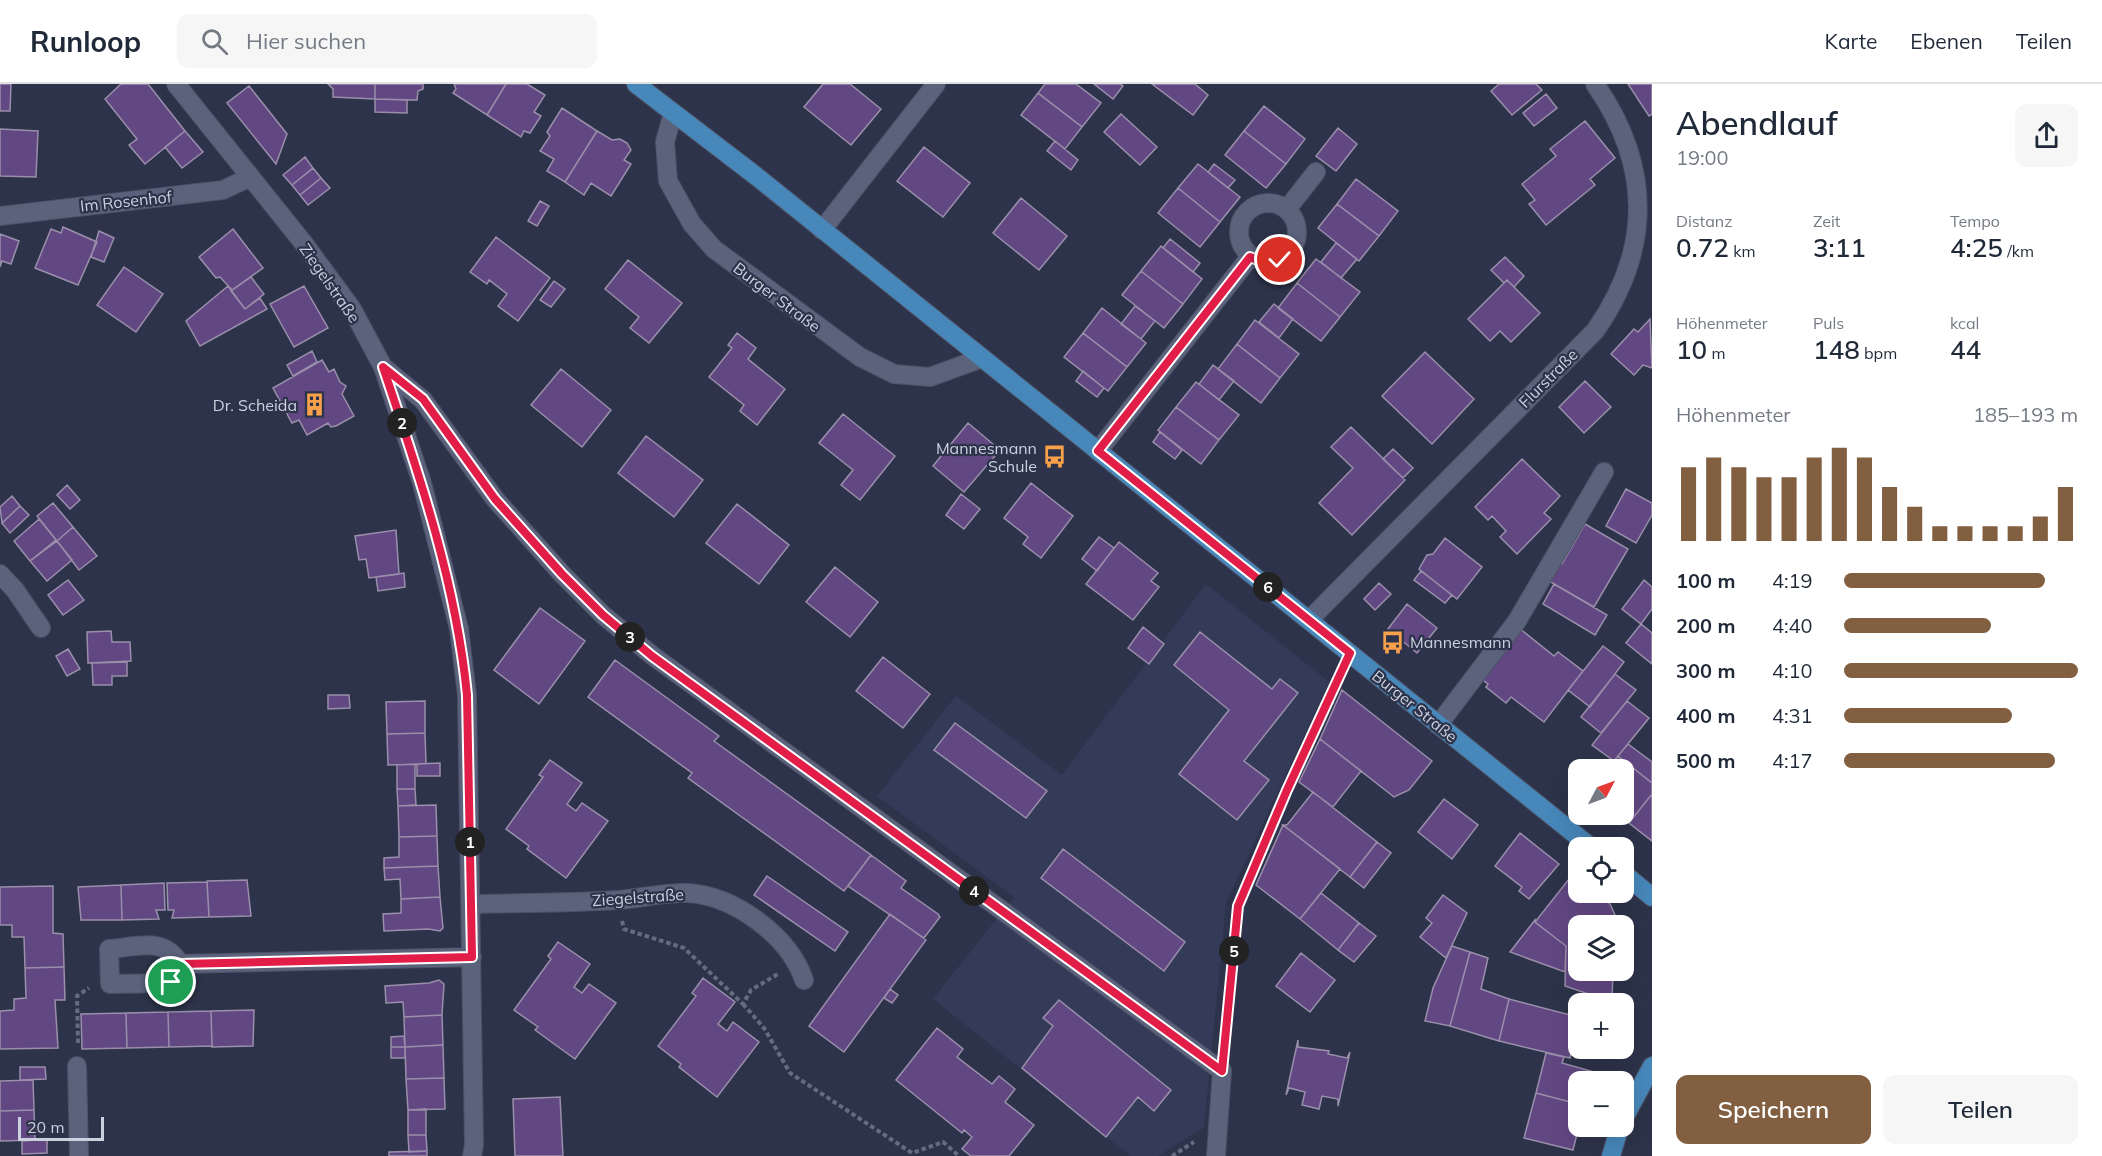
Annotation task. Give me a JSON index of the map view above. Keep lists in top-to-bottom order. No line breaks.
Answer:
{"streets":{"main road":["Burger Straße"],"street":["Im Rosenhof","Ziegelstraße","Flurstraße"]},"crossings":[["Im Rosenhof","Ziegelstraße"],["Burger Straße","Flurstraße"]],"places":{"building":["Dr. Scheida"],"bus stop":["Mannesmann Schule","Mannesmann"]},"scale_bar":"20 m","north":"top right","page":{"header":"Runloop","search":"Hier suchen","nav":["Karte","Ebenen","Teilen"],"heading":["Abendlauf","19:00"],"stats":[["Distanz","0.72 km"],["Zeit","3:11"],["Tempo","4:25 /km"],["Höhenmeter","10 m"],["Puls","148 bpm"],["kcal","44"]],"chart":["Höhenmeter","185–193 m"],"pins":["2","6","3","1","4","5"],"list":[{"name":"100 m","note":"4:19"},{"name":"200 m","note":"4:40"},{"name":"300 m","note":"4:10"},{"name":"400 m","note":"4:31"},{"name":"500 m","note":"4:17"}],"map_buttons":["+","−"],"buttons":["Speichern","Teilen"],"scale":"20 m"}}
